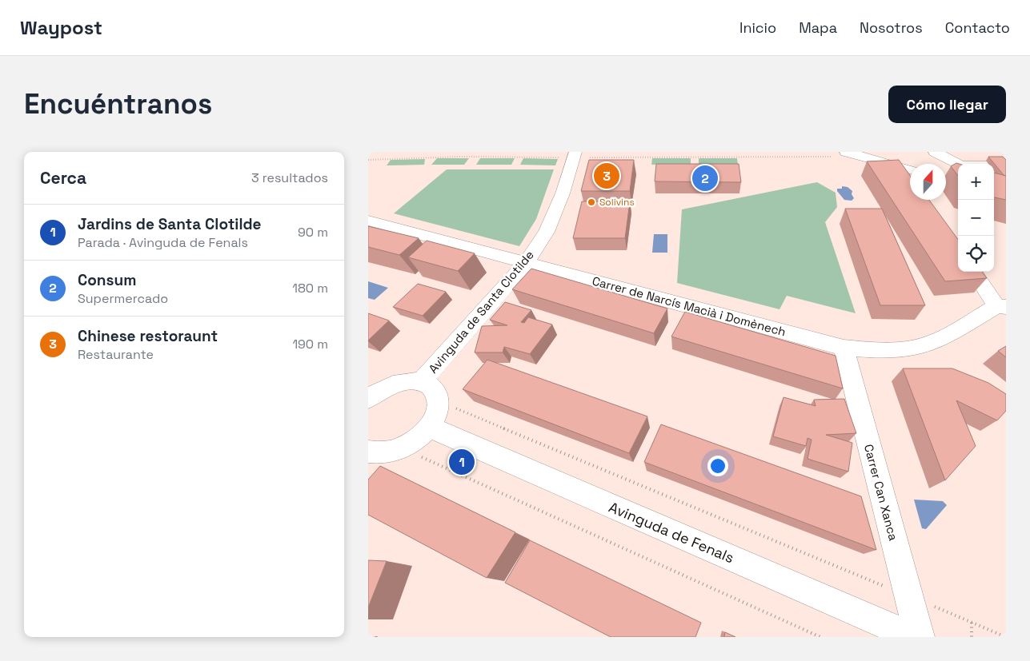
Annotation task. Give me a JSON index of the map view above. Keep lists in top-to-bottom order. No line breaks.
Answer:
{"streets":{"street":["Carrer de Narcís Macià i Domènech","Avinguda de Santa Clotilde","Carrer Can Xanca","Avinguda de Fenals"]},"crossings":[["Carrer de Narcís Macià i Domènech","Avinguda de Santa Clotilde"],["Carrer de Narcís Macià i Domènech","Carrer Can Xanca"]],"places":["Solivins"],"north":"top","page":{"header":"Waypost","nav":["Inicio","Mapa","Nosotros","Contacto"],"buttons":"Cómo llegar","title":"Encuéntranos","heading":["Cerca","3 resultados"],"pins":["3","2","1"],"map_buttons":["+","−"],"list":[{"mark":"1","name":"Jardins de Santa Clotilde","note":"Parada · Avinguda de Fenals","value":"90 m"},{"mark":"2","name":"Consum","note":"Supermercado","value":"180 m"},{"mark":"3","name":"Chinese restoraunt","note":"Restaurante","value":"190 m"}]}}
